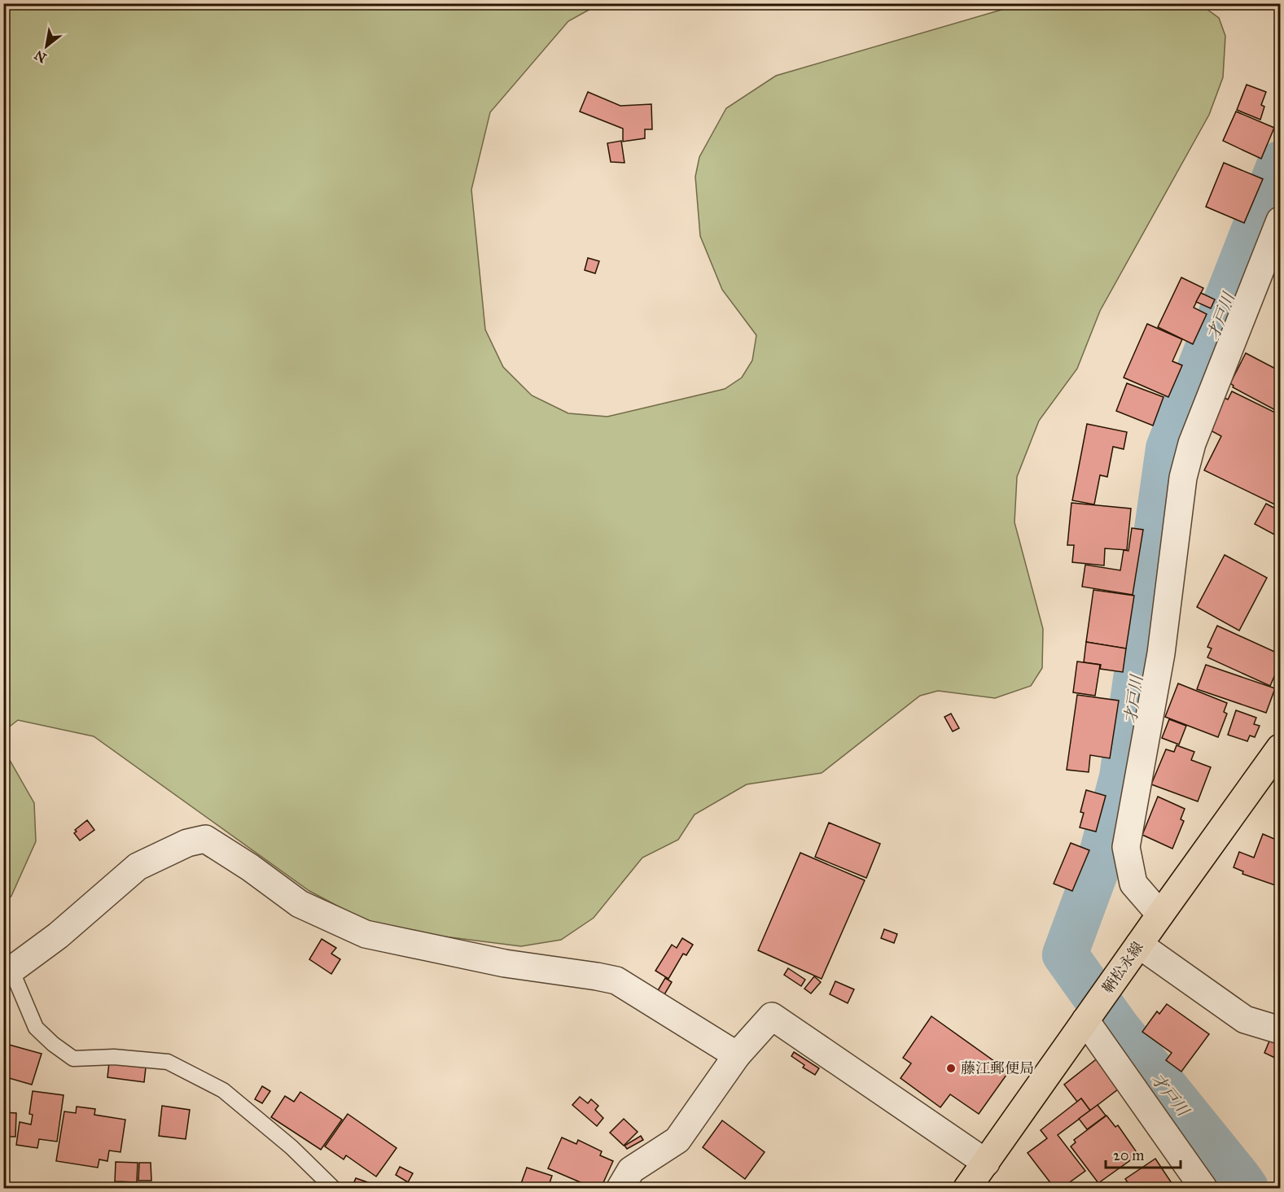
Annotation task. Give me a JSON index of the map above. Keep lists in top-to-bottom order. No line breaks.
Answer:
{"streets":{"main road":["鞆松永線"]},"water":["才戸川"],"places":["藤江郵便局"],"scale_bar":"20 m","north":"bottom left"}
